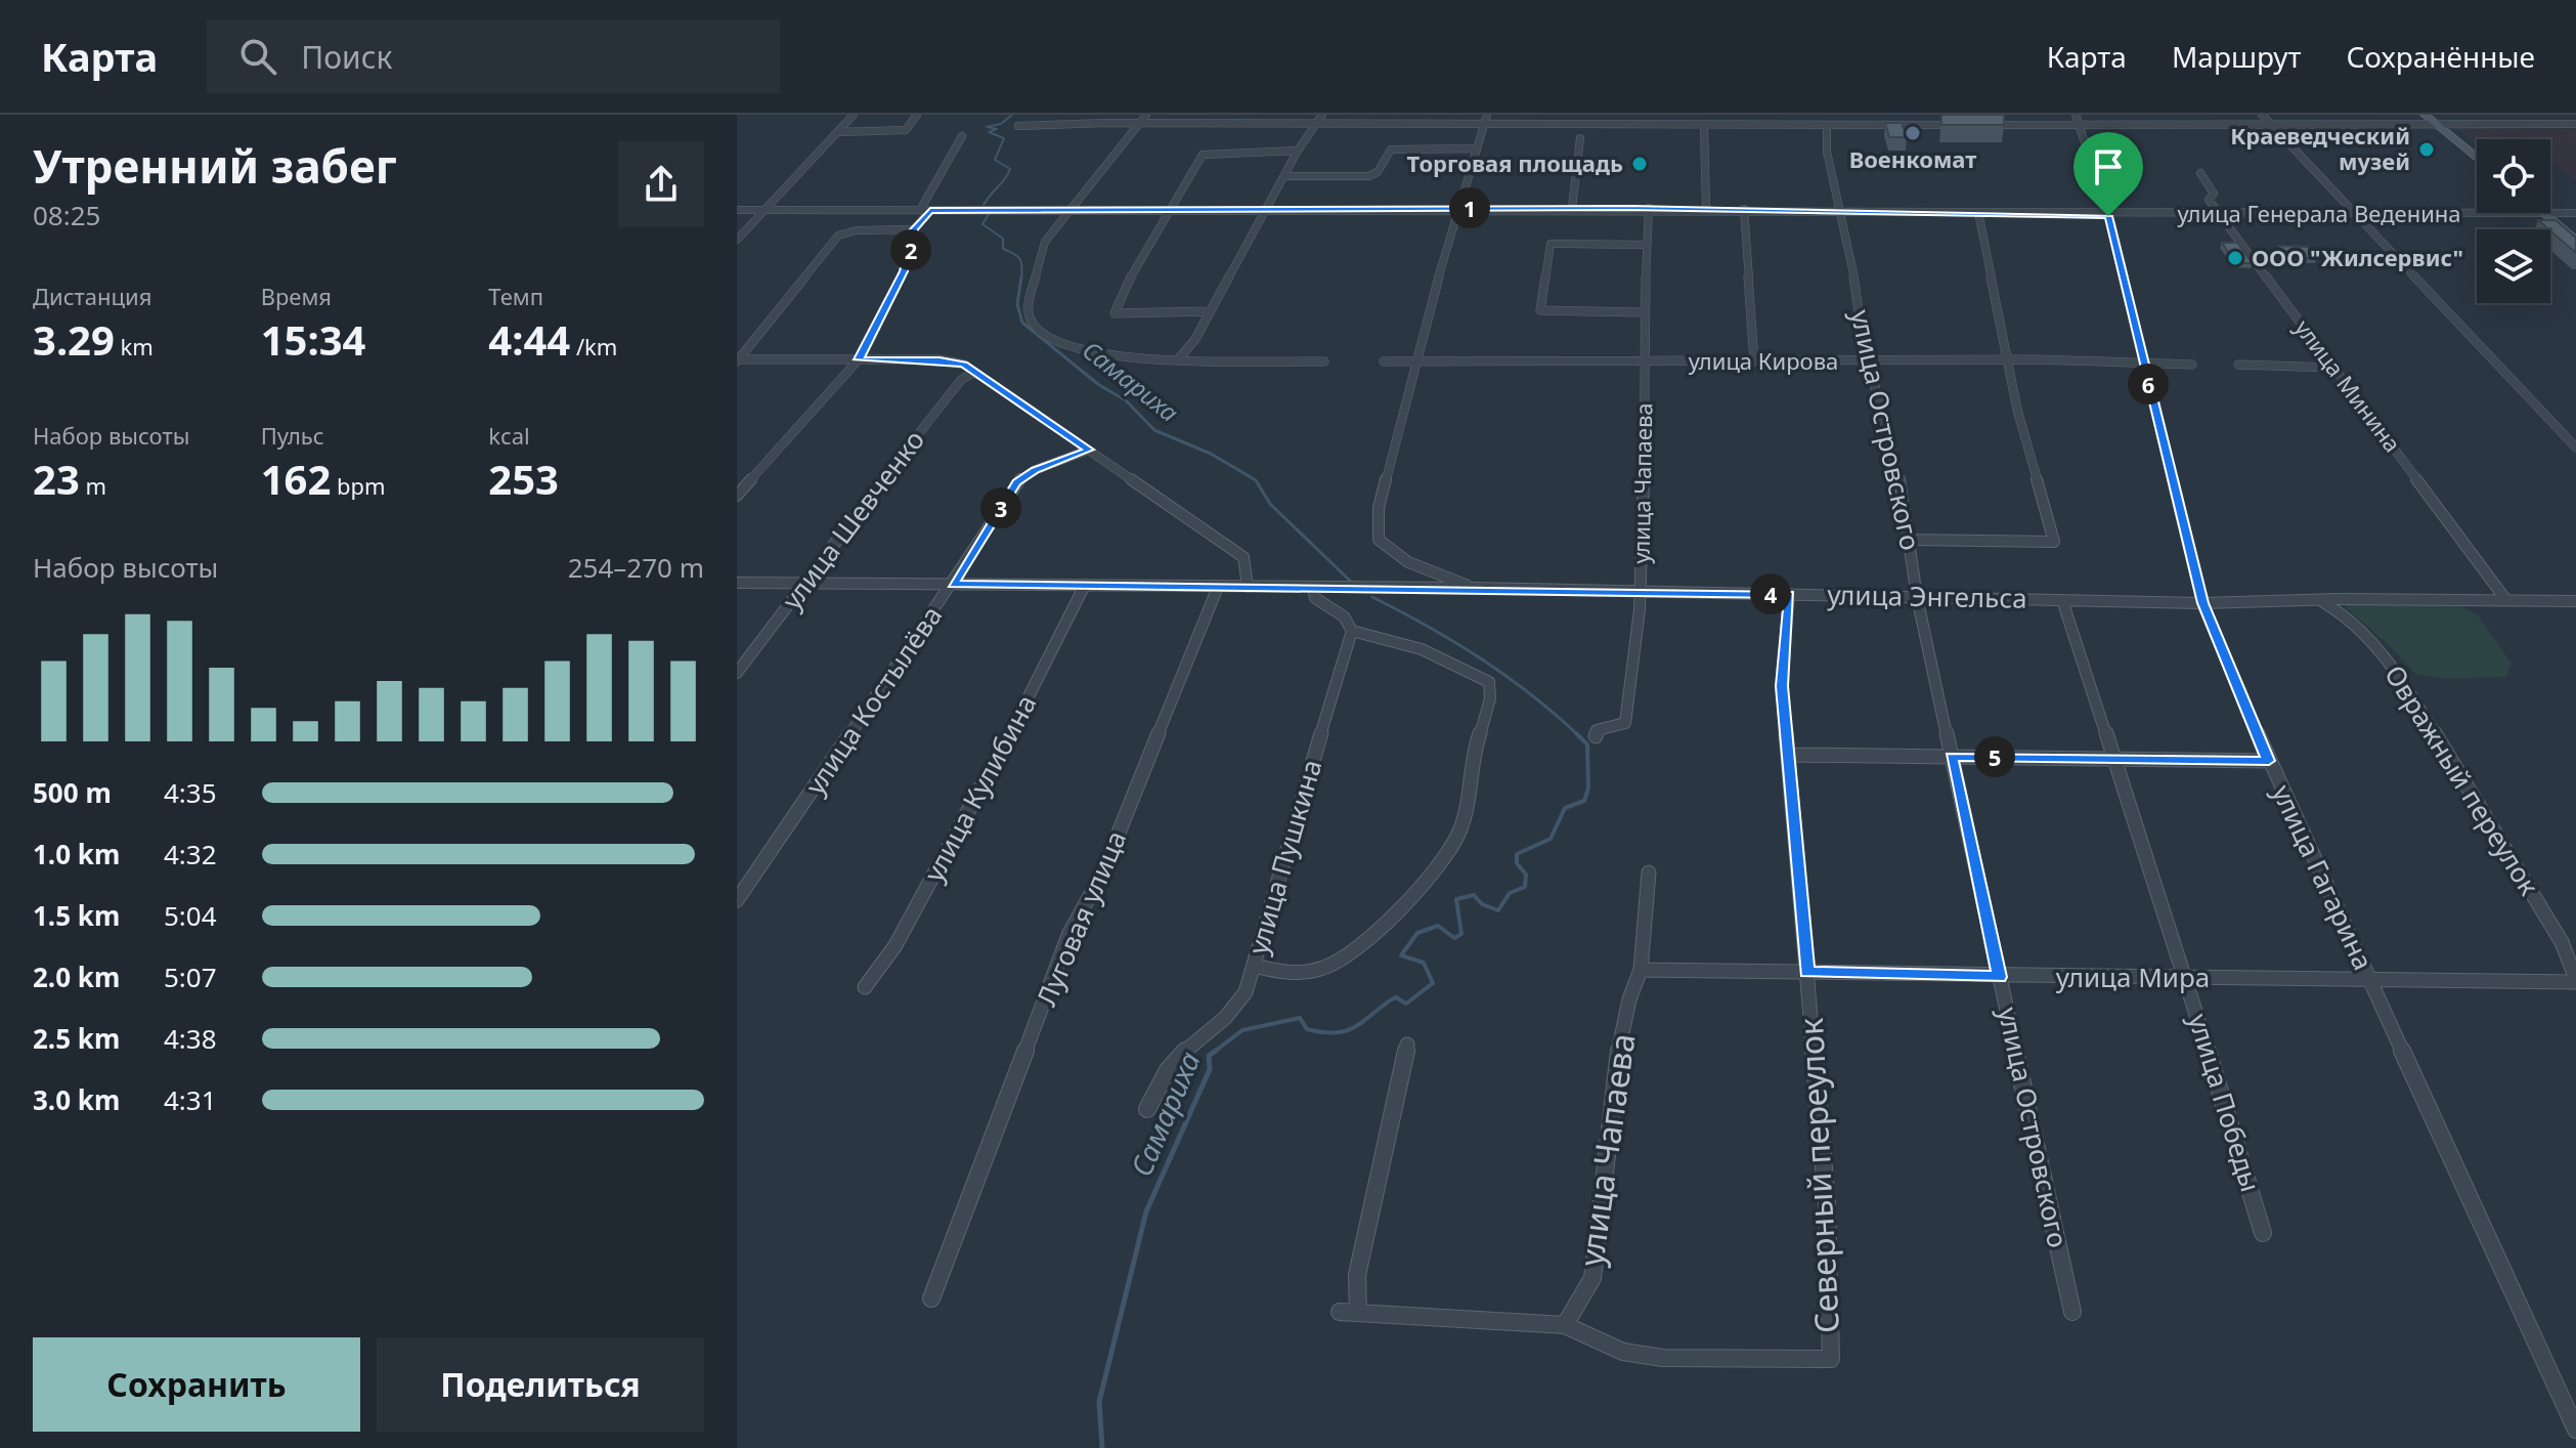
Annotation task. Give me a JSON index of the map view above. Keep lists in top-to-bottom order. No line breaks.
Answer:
{"streets":{"street":["улица Генерала Веденина","улица Кирова","улица Минина","улица Островского","улица Чапаева","улица Шевченко","улица Энгельса","улица Костылёва","Овражный переулок","улица Кулибина","улица Пушкина","улица Гагарина","Луговая улица","улица Мира","улица Победы","Северный переулок"]},"crossings":[["улица Генерала Веденина","улица Минина"],["улица Генерала Веденина","улица Островского"],["улица Генерала Веденина","улица Чапаева"],["улица Генерала Веденина","улица Гагарина"],["улица Кирова","улица Островского"],["улица Кирова","улица Чапаева"],["улица Кирова","улица Гагарина"],["улица Минина","улица Энгельса"],["улица Островского","улица Энгельса"],["улица Островского","улица Мира"],["улица Чапаева","улица Энгельса"],["улица Чапаева","улица Мира"],["улица Чапаева","Северный переулок"],["улица Шевченко","улица Энгельса"],["улица Энгельса","улица Костылёва"],["улица Энгельса","Овражный переулок"],["улица Энгельса","улица Кулибина"],["улица Энгельса","улица Гагарина"],["улица Энгельса","Луговая улица"],["улица Энгельса","улица Победы"],["улица Энгельса","Северный переулок"],["Овражный переулок","улица Мира"],["улица Гагарина","улица Мира"],["улица Мира","улица Победы"],["улица Мира","Северный переулок"]],"water":["Самариха"],"places":["Военкомат","Краеведческий музей","Торговая площадь","ООО \"Жилсервис\""],"page":{"header":"Карта","search":"Поиск","nav":["Карта","Маршрут","Сохранённые"],"heading":["Утренний забег","08:25"],"pins":["1","2","6","3","4","5"],"stats":[["Дистанция","3.29 km"],["Время","15:34"],["Темп","4:44 /km"],["Набор высоты","23 m"],["Пульс","162 bpm"],["kcal","253"]],"chart":["Набор высоты","254–270 m"],"list":[{"name":"500 m","note":"4:35"},{"name":"1.0 km","note":"4:32"},{"name":"1.5 km","note":"5:04"},{"name":"2.0 km","note":"5:07"},{"name":"2.5 km","note":"4:38"},{"name":"3.0 km","note":"4:31"}],"buttons":["Сохранить","Поделиться"]}}
